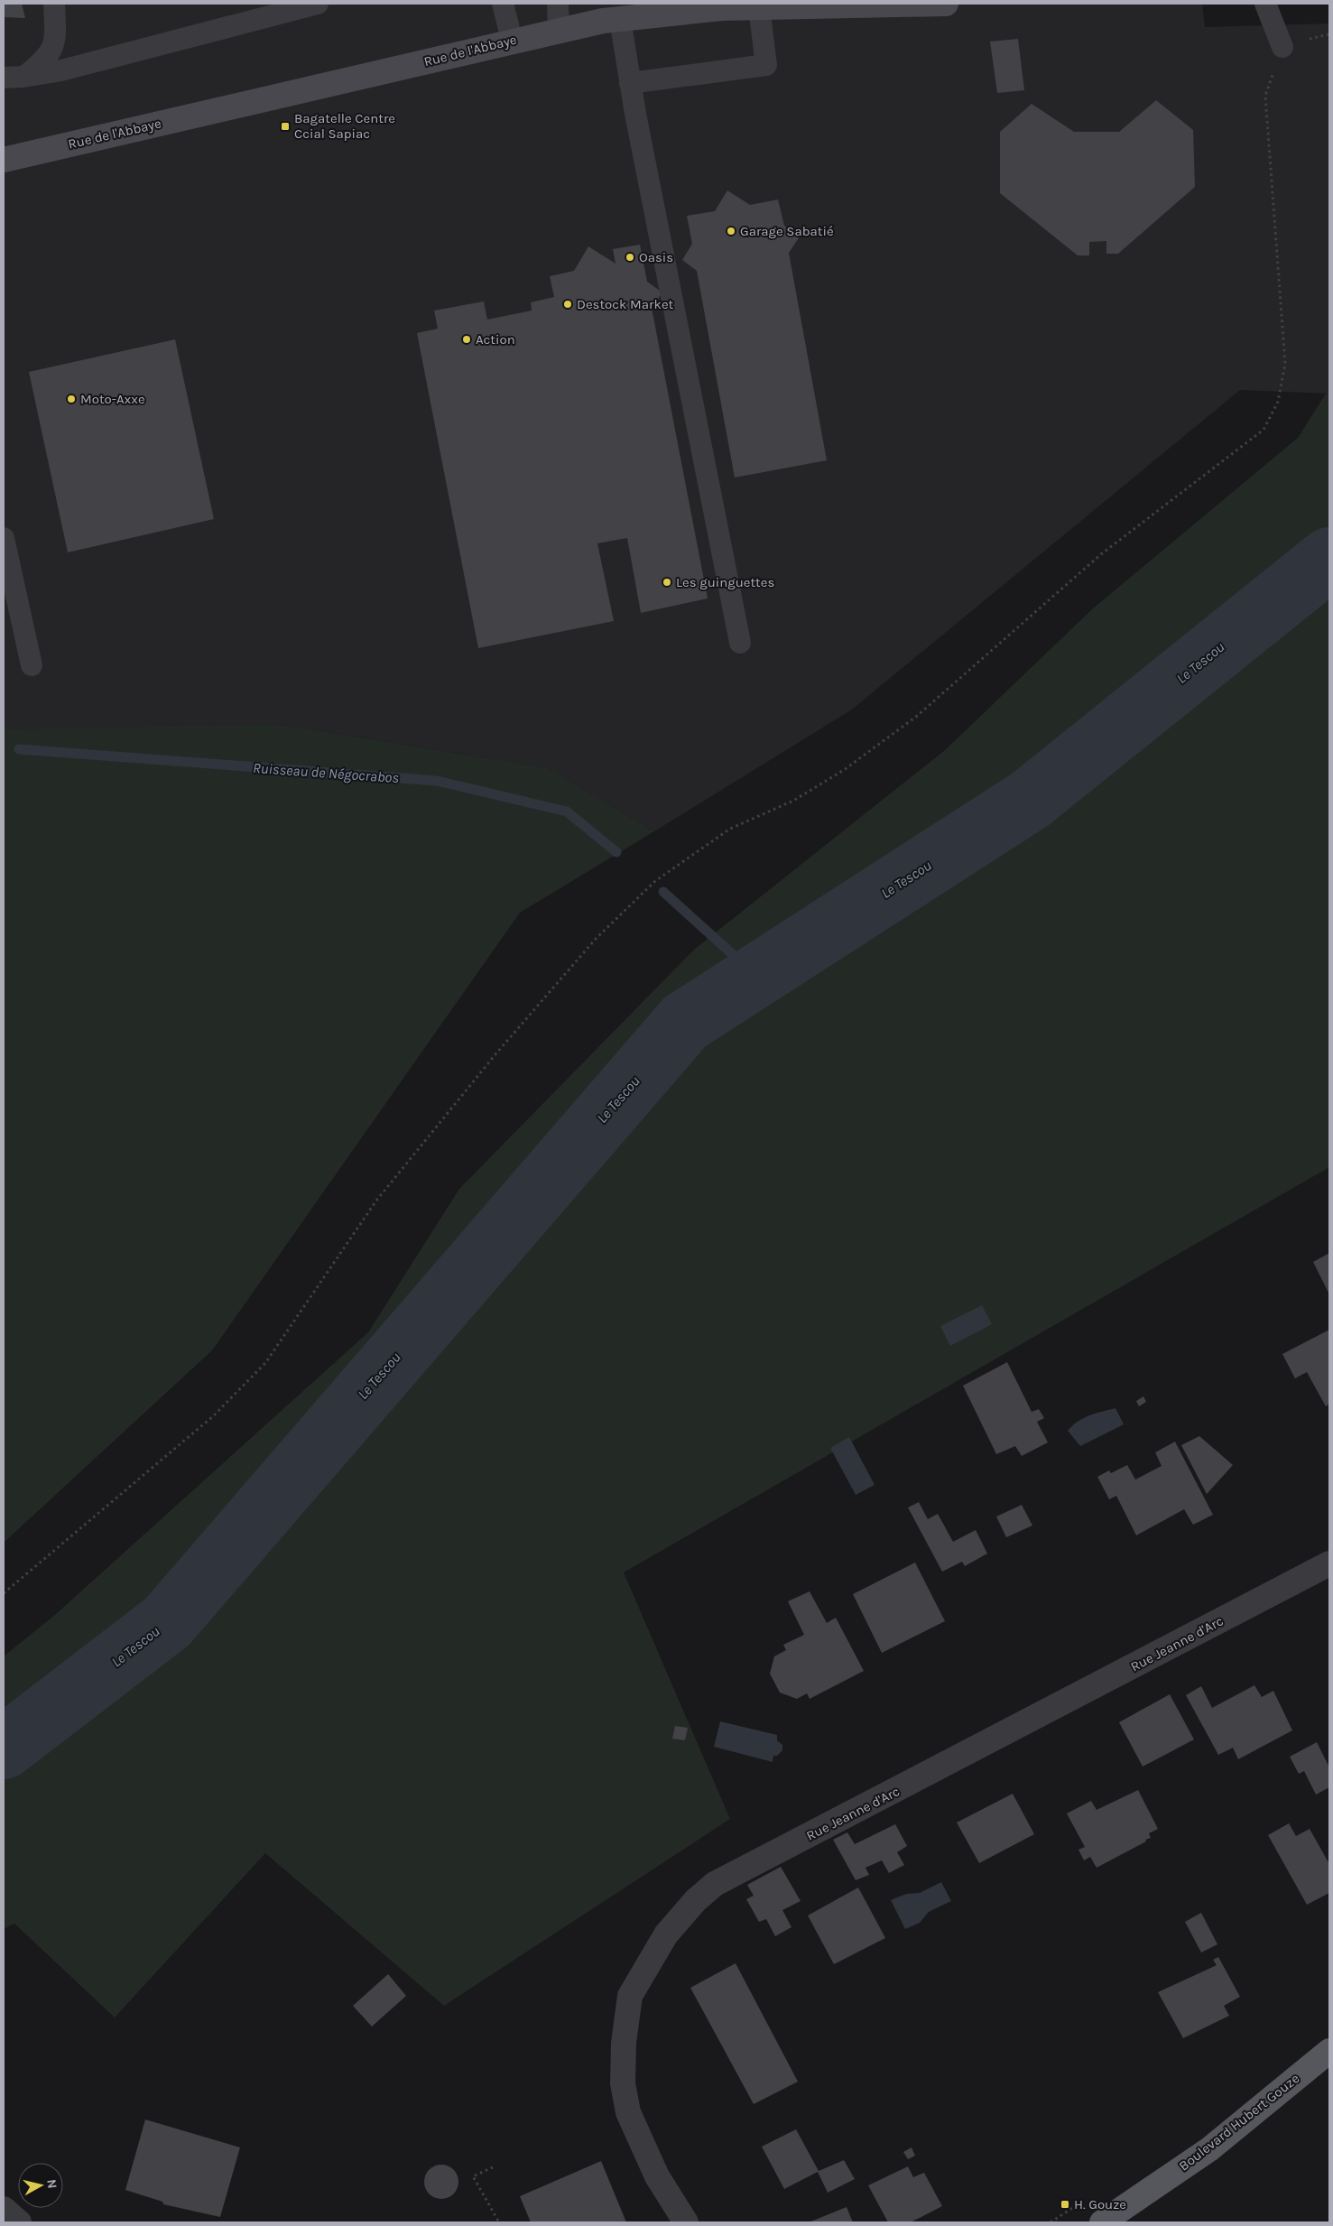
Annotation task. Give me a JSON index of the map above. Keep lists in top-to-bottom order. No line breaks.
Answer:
{"streets":{"main road":["Rue de l'Abbaye","Boulevard Hubert Gouze"],"street":["Rue Jeanne d'Arc"]},"water":["Le Tescou","Ruisseau de Négocrabos"],"places":{"transit":["Bagatelle Centre Ccial Sapiac","H. Gouze"],"other":["Garage Sabatié","Oasis","Destock Market","Action","Moto-Axxe","Les guinguettes"]},"north":"right"}
